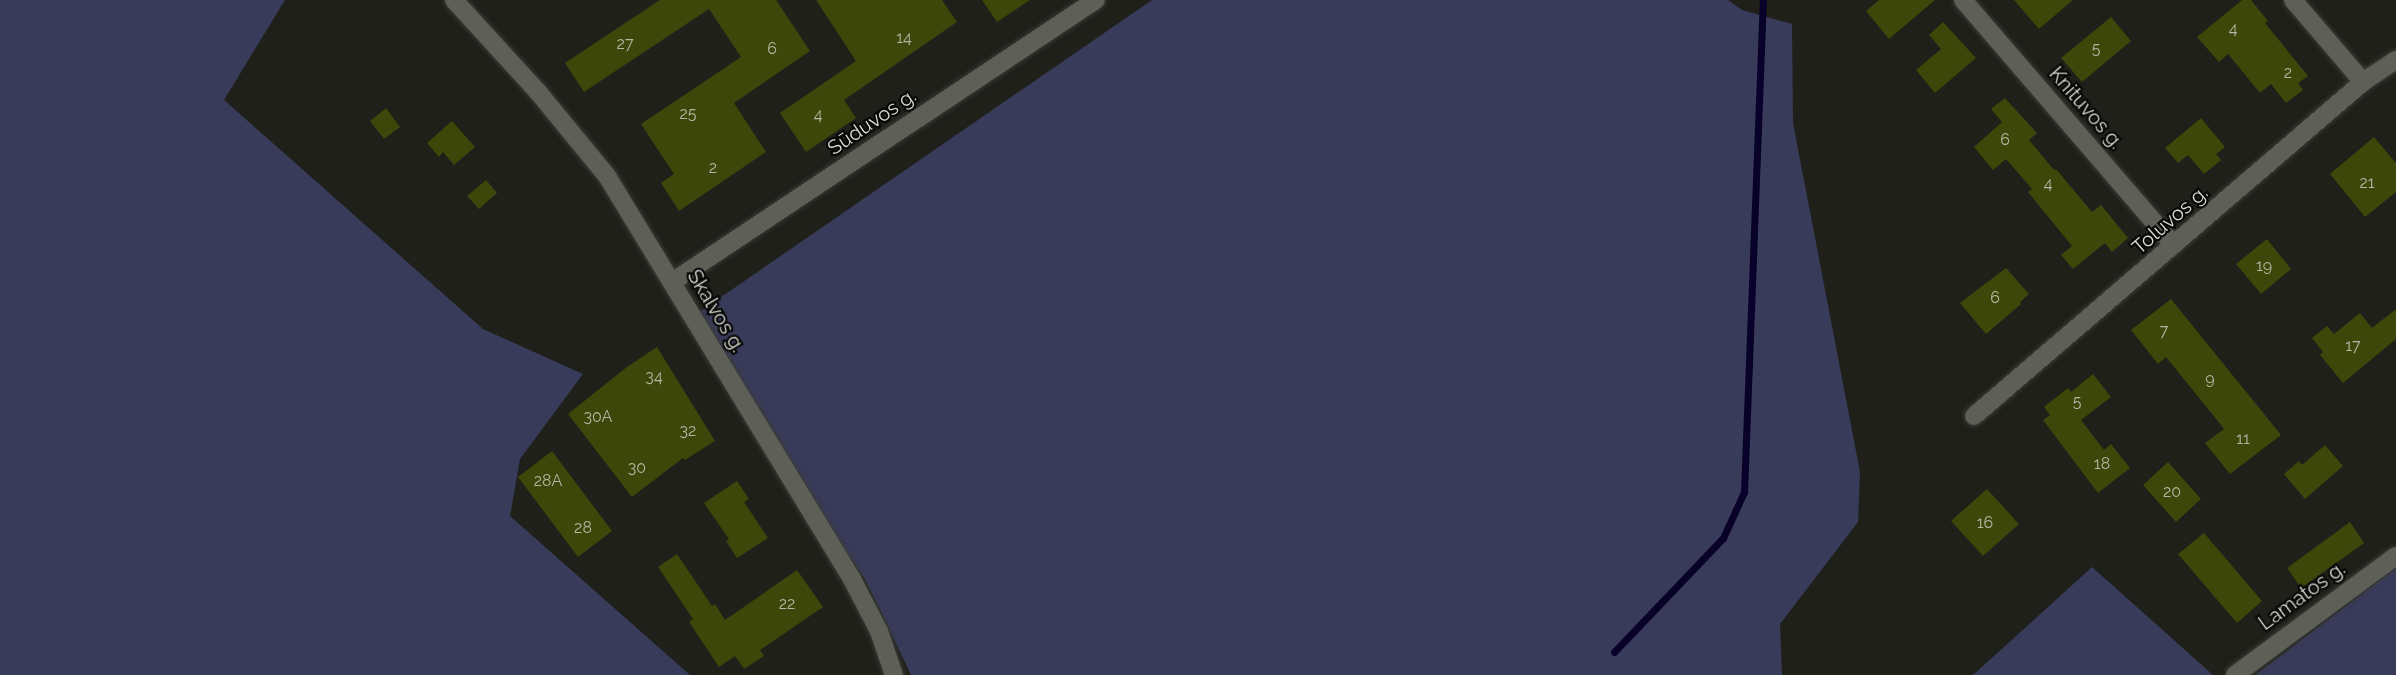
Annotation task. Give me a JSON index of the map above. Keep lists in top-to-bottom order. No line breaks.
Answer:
{"streets":{"street":["Knituvos g.","Sūduvos g.","Toluvos g.","Skalvos g.","Lamatos g."]},"crossings":[["Knituvos g.","Toluvos g."],["Sūduvos g.","Skalvos g."]],"house_numbers":["4","14","27","6","5","2","25","4","6","2","21","4","19","6","7","17","34","9","5","30A","32","11","18","30","28A","20","16","28","22"]}
